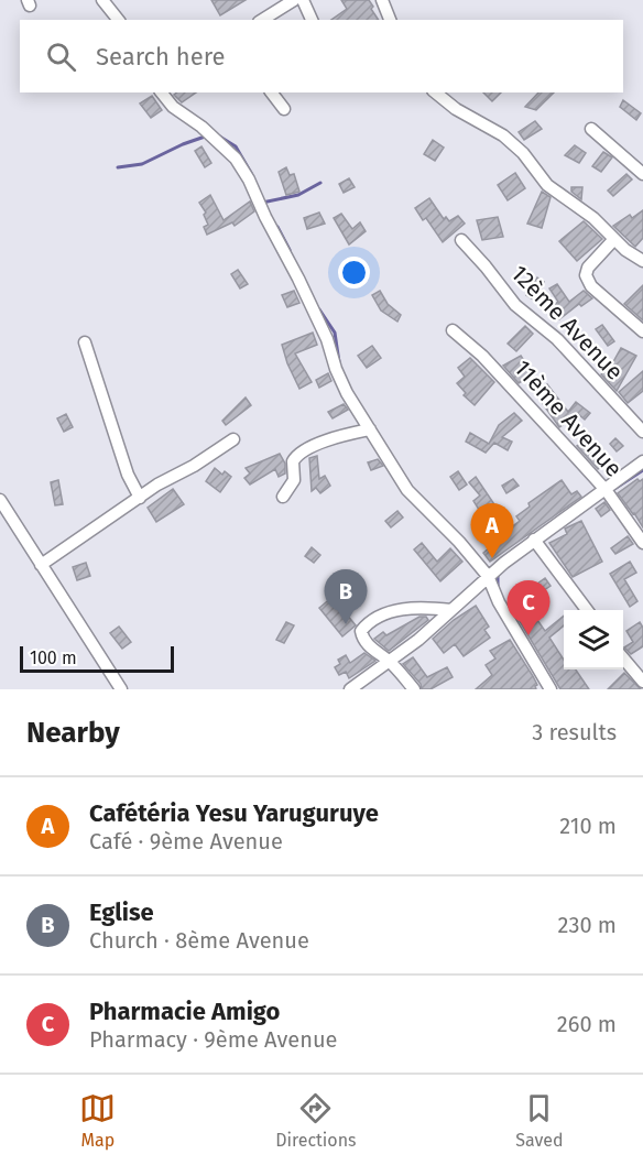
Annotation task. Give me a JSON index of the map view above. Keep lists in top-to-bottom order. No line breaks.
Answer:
{"streets":{"street":["12ème Avenue","11ème Avenue"]},"scale_bar":"100 m","page":{"search":"Search here","pins":["A","B","C"],"scale":"100 m","heading":["Nearby","3 results"],"list":[{"mark":"A","name":"Cafétéria Yesu Yaruguruye","note":"Café · 9ème Avenue","value":"210 m"},{"mark":"B","name":"Eglise","note":"Church · 8ème Avenue","value":"230 m"},{"mark":"C","name":"Pharmacie Amigo","note":"Pharmacy · 9ème Avenue","value":"260 m"}],"nav":["Map","Directions","Saved"]}}
